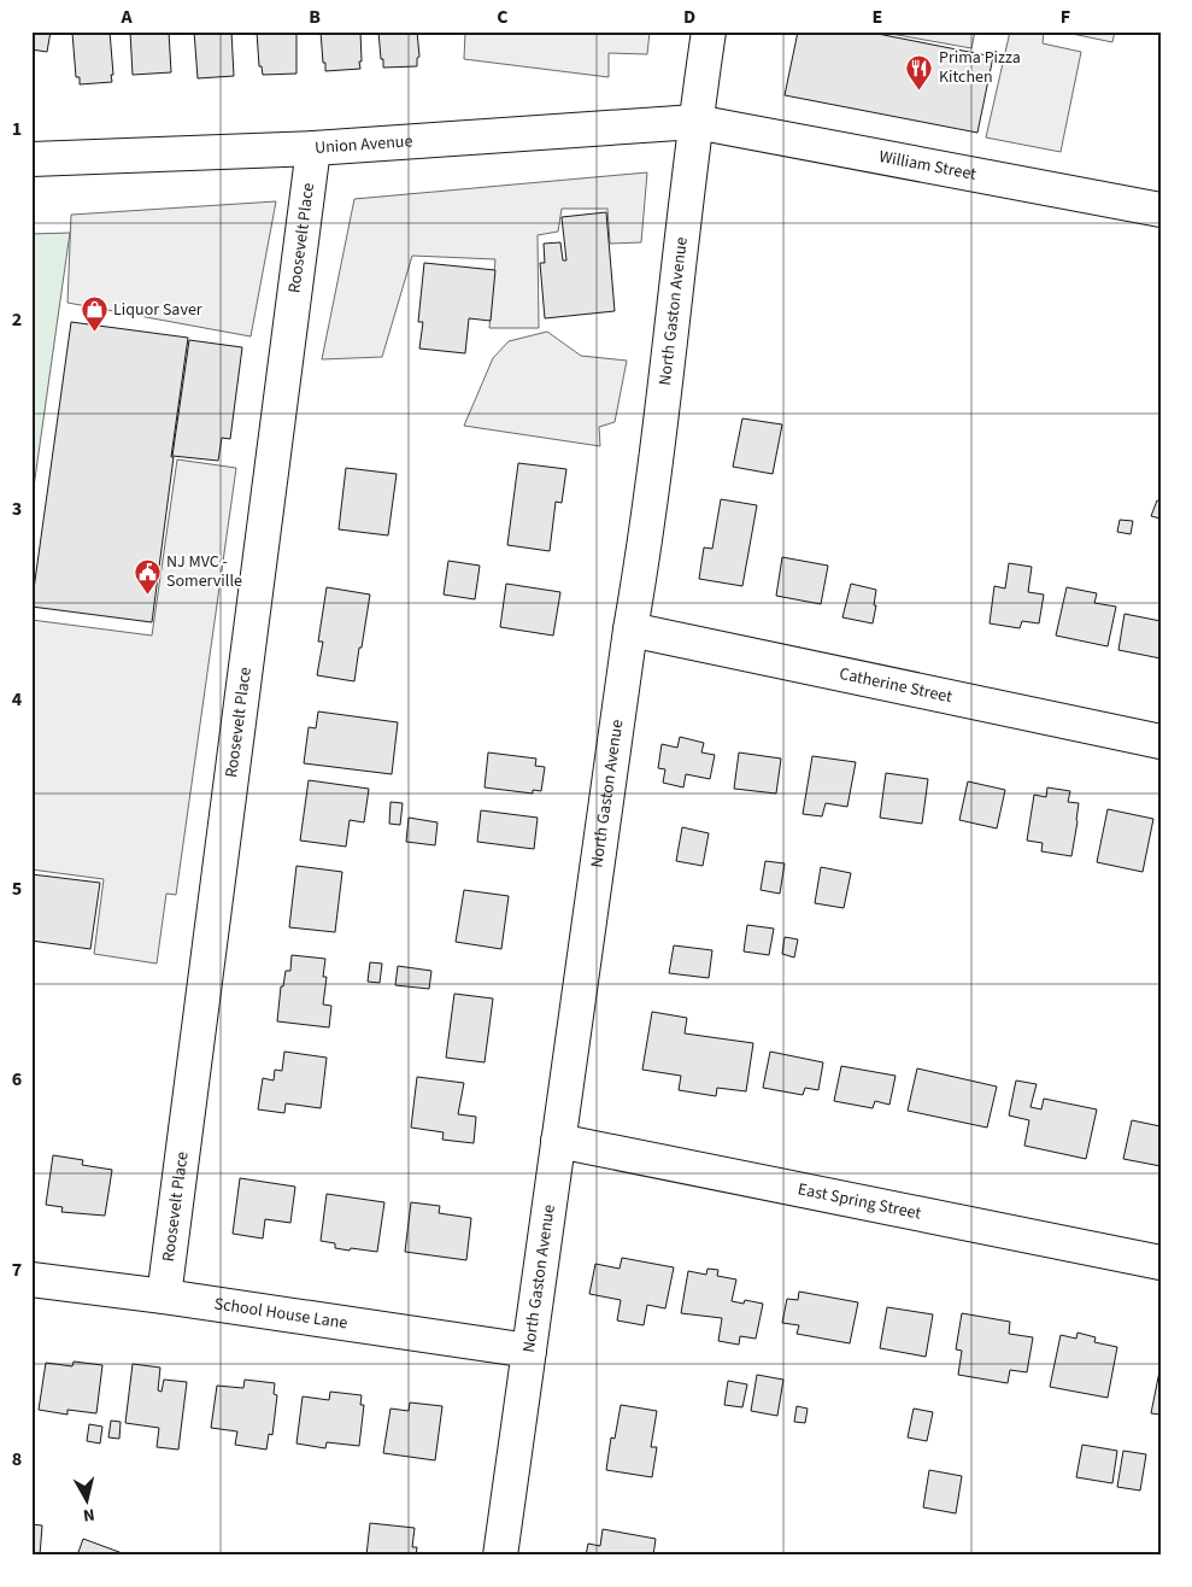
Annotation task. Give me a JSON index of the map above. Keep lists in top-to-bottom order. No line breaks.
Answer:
{"streets":{"street":["Union Avenue","William Street","Roosevelt Place","North Gaston Avenue","Catherine Street","East Spring Street","School House Lane"]},"crossings":[["Union Avenue","William Street"],["Union Avenue","Roosevelt Place"],["Union Avenue","North Gaston Avenue"],["William Street","North Gaston Avenue"],["Roosevelt Place","School House Lane"],["North Gaston Avenue","Catherine Street"],["North Gaston Avenue","East Spring Street"],["North Gaston Avenue","School House Lane"]],"places":{"restaurant":["Prima Pizza Kitchen"],"shop":["Liquor Saver"],"public building":["NJ MVC - Somerville"]},"north":"bottom","grid":{"columns":["A","B","C","D","E","F"],"rows":["1","2","3","4","5","6","7","8"]}}
